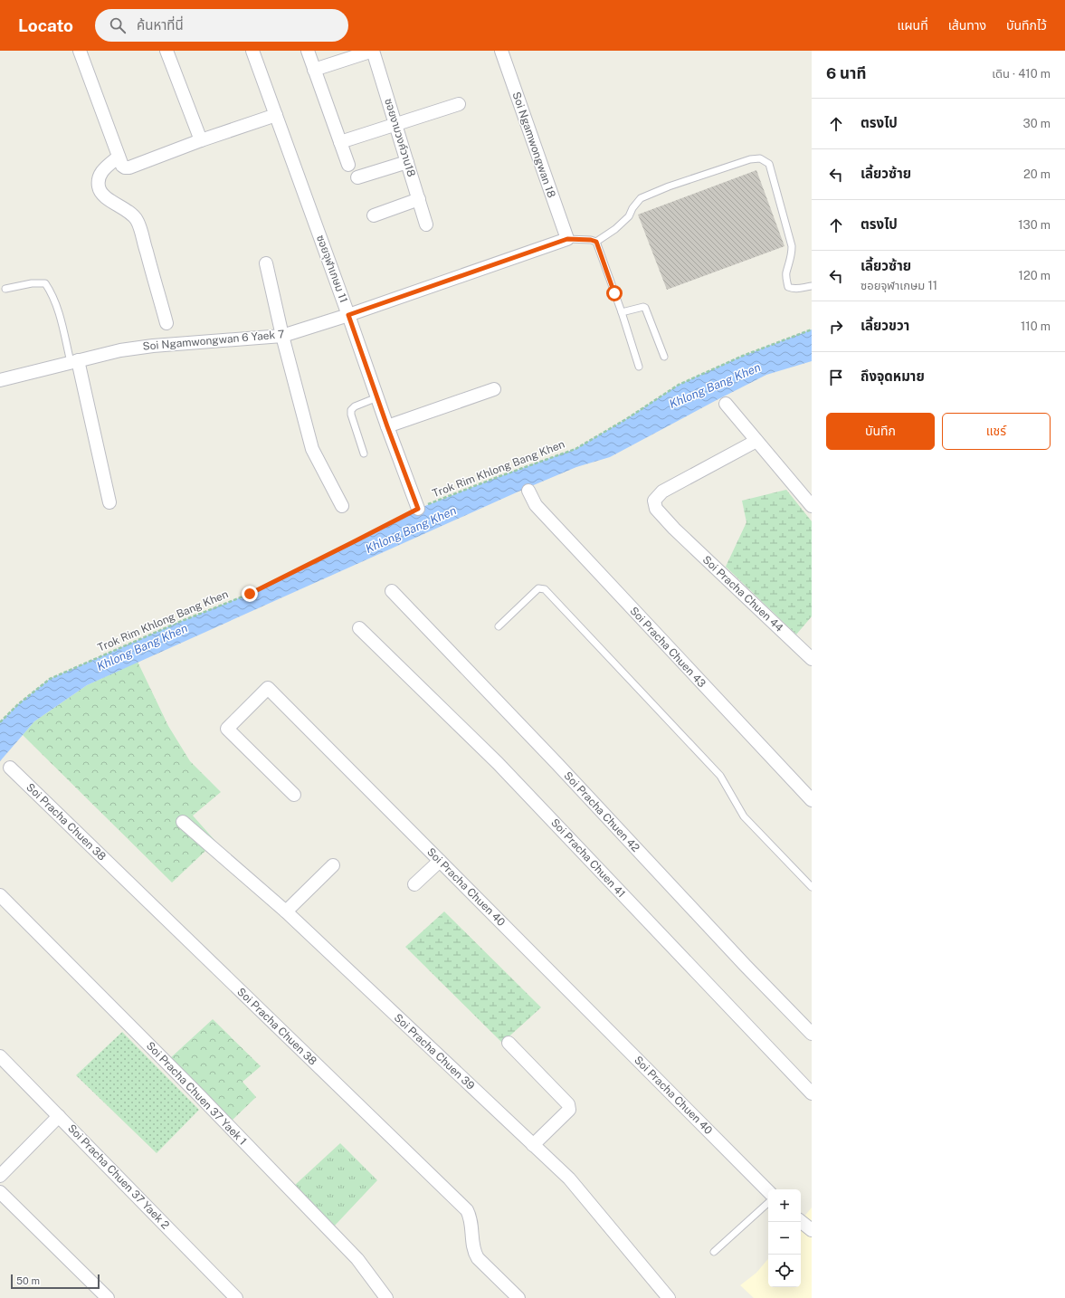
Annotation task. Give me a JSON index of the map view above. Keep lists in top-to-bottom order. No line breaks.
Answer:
{"streets":{"street":["ซอยงามวงค์วาน18","Soi Ngamwongwan 18","ซอยจุฬาเกษม 11","Soi Ngamwongwan 6 Yaek 7","Soi Pracha Chuen 44","Soi Pracha Chuen 43","Soi Pracha Chuen 42","Soi Pracha Chuen 38","Soi Pracha Chuen 41","Soi Pracha Chuen 40","Soi Pracha Chuen 39","Soi Pracha Chuen 37 Yaek 1","Soi Pracha Chuen 37 Yaek 2"],"path":["Trok Rim Khlong Bang Khen"]},"crossings":[["Soi Ngamwongwan 18","Soi Ngamwongwan 6 Yaek 7"],["ซอยจุฬาเกษม 11","Soi Ngamwongwan 6 Yaek 7"],["ซอยจุฬาเกษม 11","Trok Rim Khlong Bang Khen"]],"water":["Khlong Bang Khen"],"scale_bar":"50 m","page":{"header":"Locato","search":"ค้นหาที่นี่","nav":["แผนที่","เส้นทาง","บันทึกไว้"],"heading":["6 นาที","เดิน · 410 m"],"list":[["ตรงไป","30 m"],["เลี้ยวซ้าย","20 m"],["ตรงไป","130 m"],["เลี้ยวซ้าย","ซอยจุฬาเกษม 11","120 m"],["เลี้ยวขวา","110 m"],"ถึงจุดหมาย"],"buttons":["บันทึก","แชร์"],"map_buttons":["+","−"],"scale":"50 m"}}
